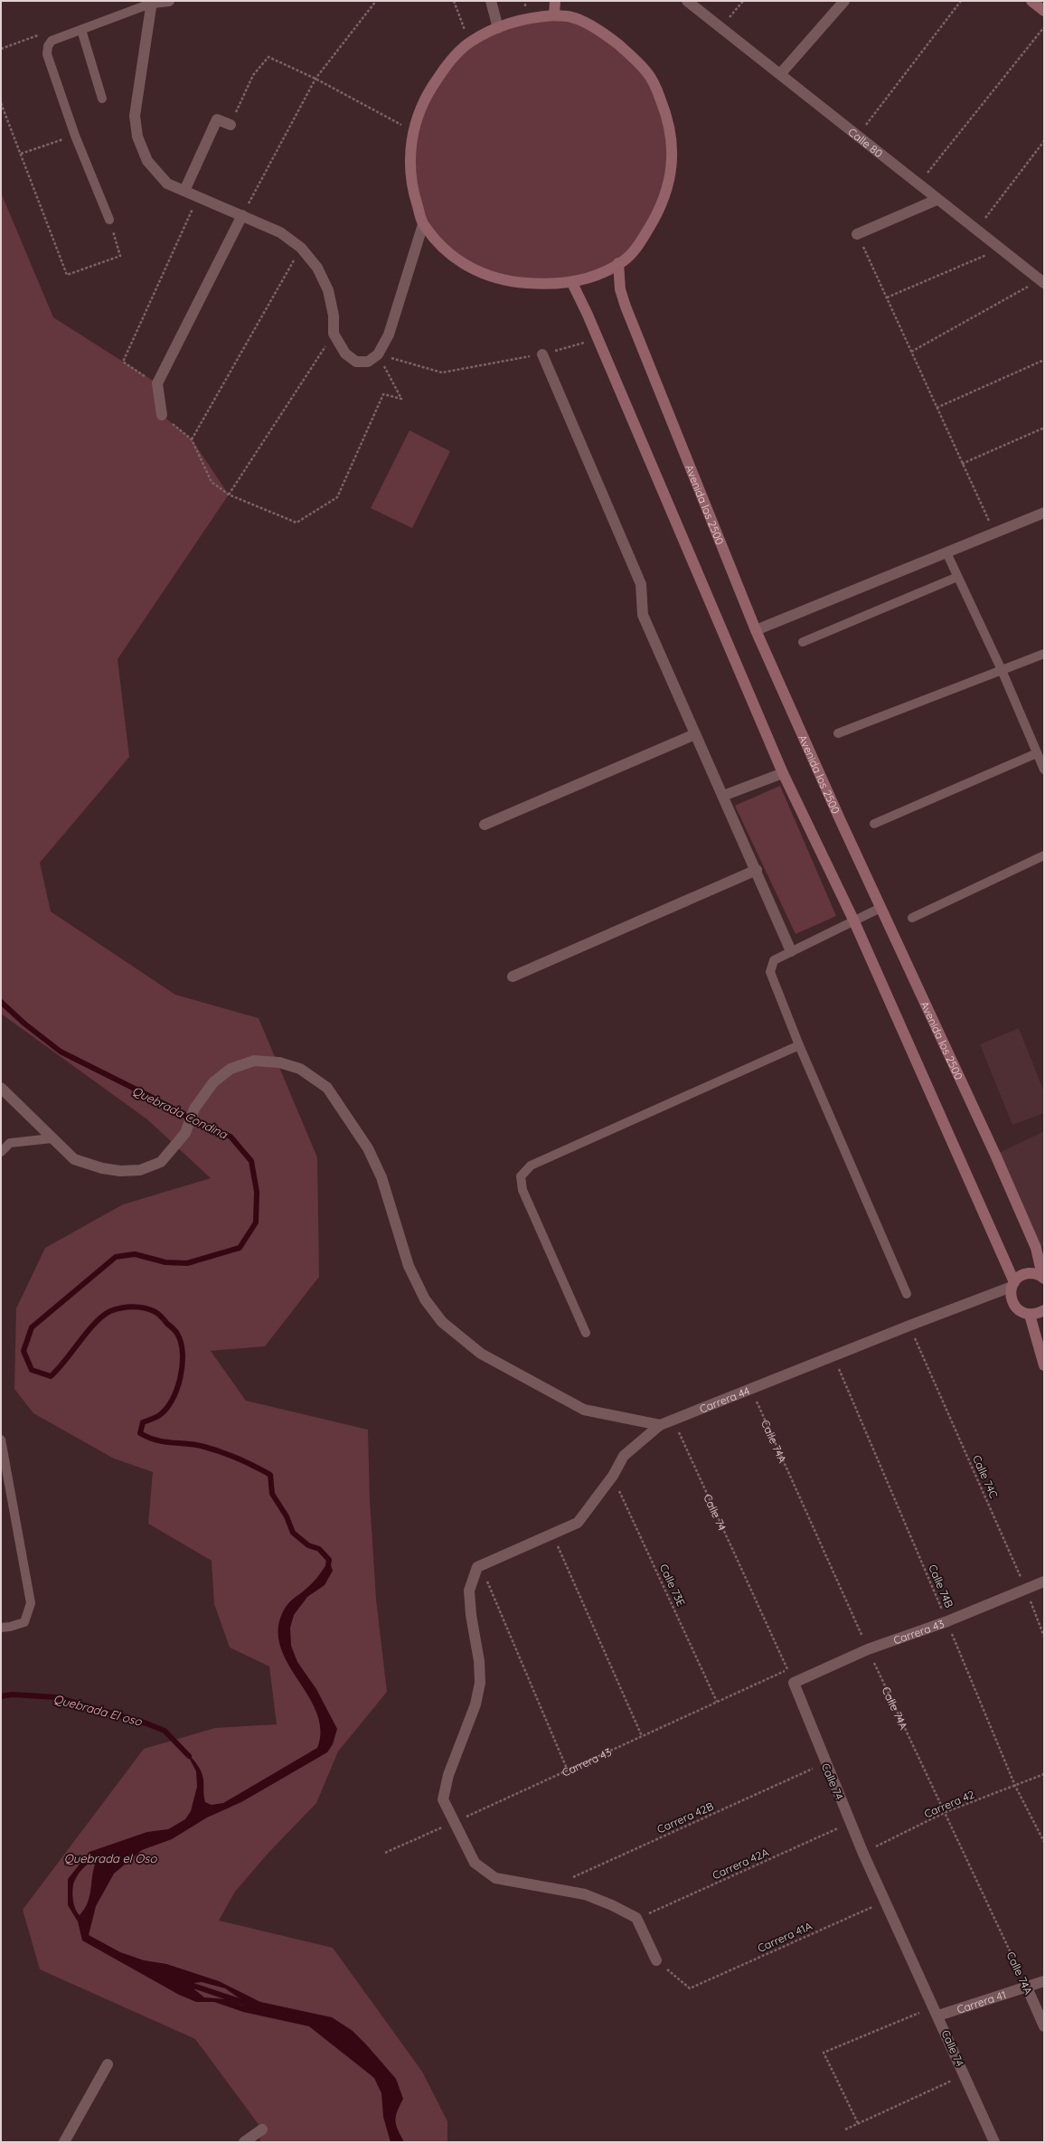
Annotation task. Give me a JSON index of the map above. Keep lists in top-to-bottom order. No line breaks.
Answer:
{"streets":{"main road":["Avenida los 2500"],"street":["Calle 80","Carrera 44","Calle 74A","Calle 74","Carrera 43","Carrera 41"],"path":["Calle 74C","Calle 73E","Calle 74B","Carrera 42","Carrera 42B","Carrera 42A","Carrera 41A"]},"crossings":[["Avenida los 2500","Carrera 44"],["Carrera 44","Calle 74A"],["Carrera 44","Calle 74C"],["Carrera 44","Calle 74"],["Carrera 44","Calle 73E"],["Carrera 44","Calle 74B"],["Calle 74A","Carrera 43"],["Calle 74A","Carrera 42"],["Calle 74A","Carrera 41"],["Calle 74C","Carrera 43"],["Calle 74","Carrera 43"],["Calle 74","Carrera 42"],["Calle 74","Carrera 42B"],["Calle 74","Carrera 42A"],["Calle 74","Carrera 41A"],["Calle 74","Carrera 41"],["Calle 73E","Carrera 43"],["Calle 74B","Carrera 43"],["Calle 74B","Carrera 42"]],"water":["Quebrada Condina","Quebrada El oso","Quebrada el Oso"]}
